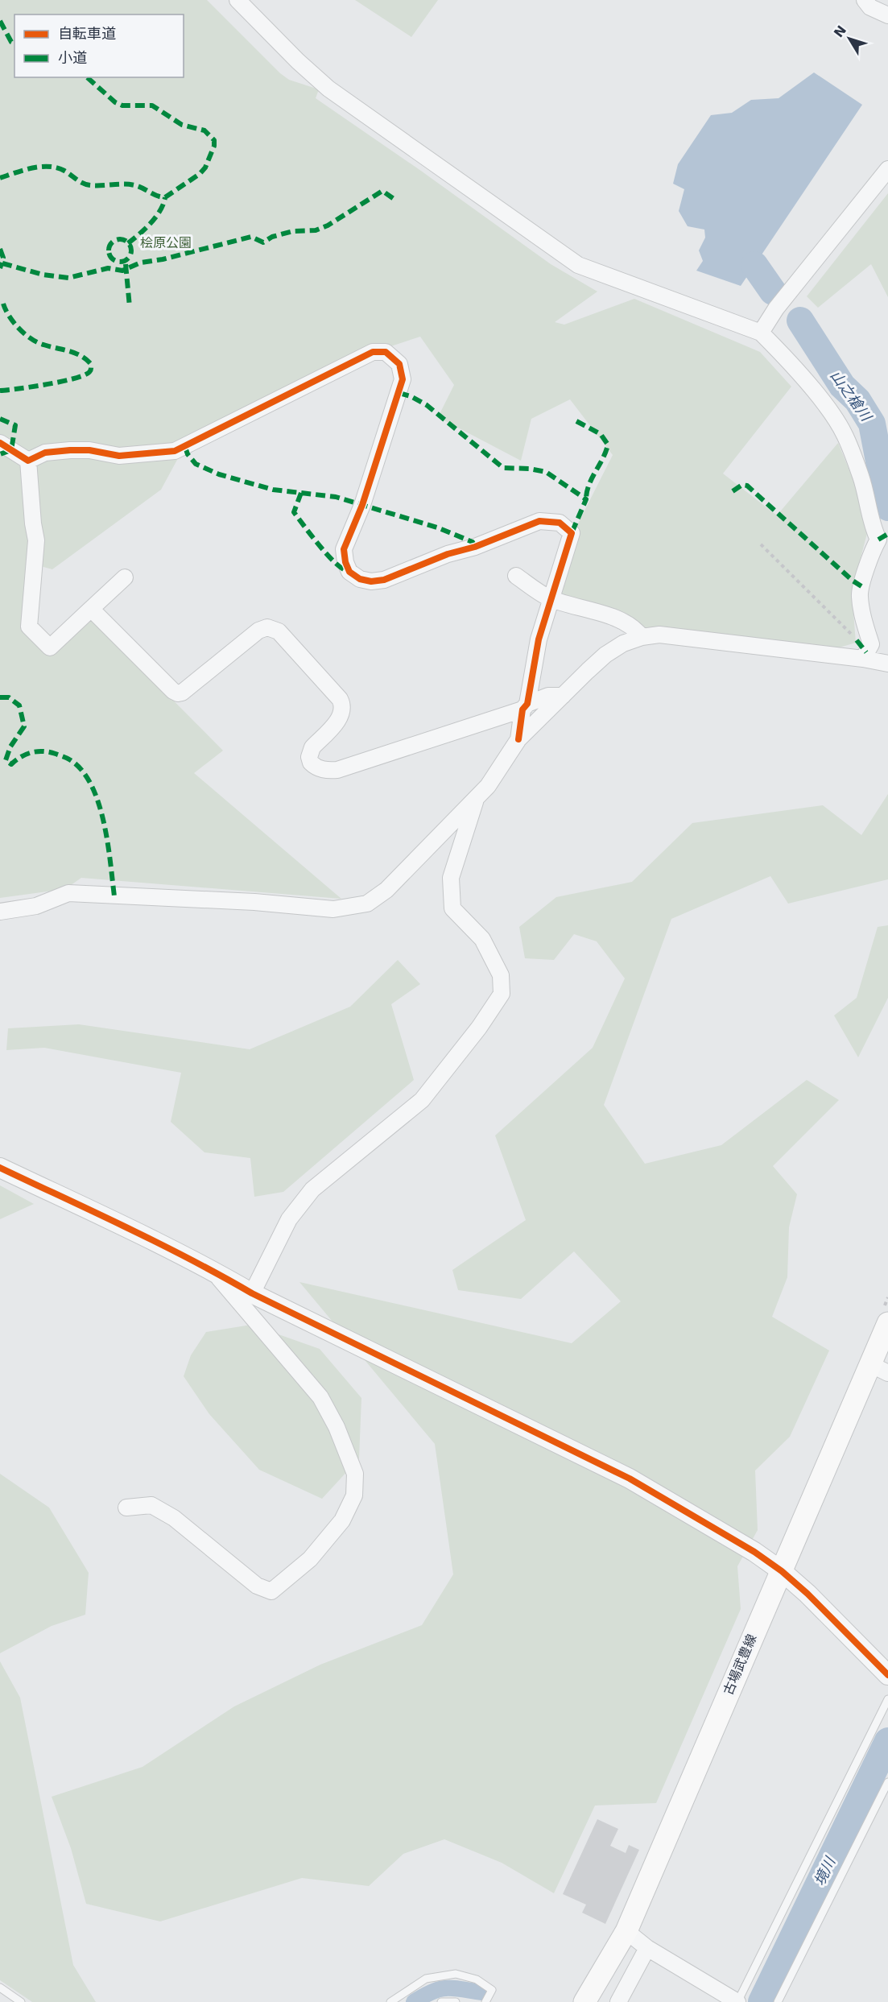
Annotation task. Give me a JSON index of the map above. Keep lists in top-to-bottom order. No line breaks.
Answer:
{"streets":{"main road":["古場武豊線"]},"water":["山之槍川","境川"],"parks":["桧原公園"],"legend":["自転車道","小道"],"north":"top left"}
